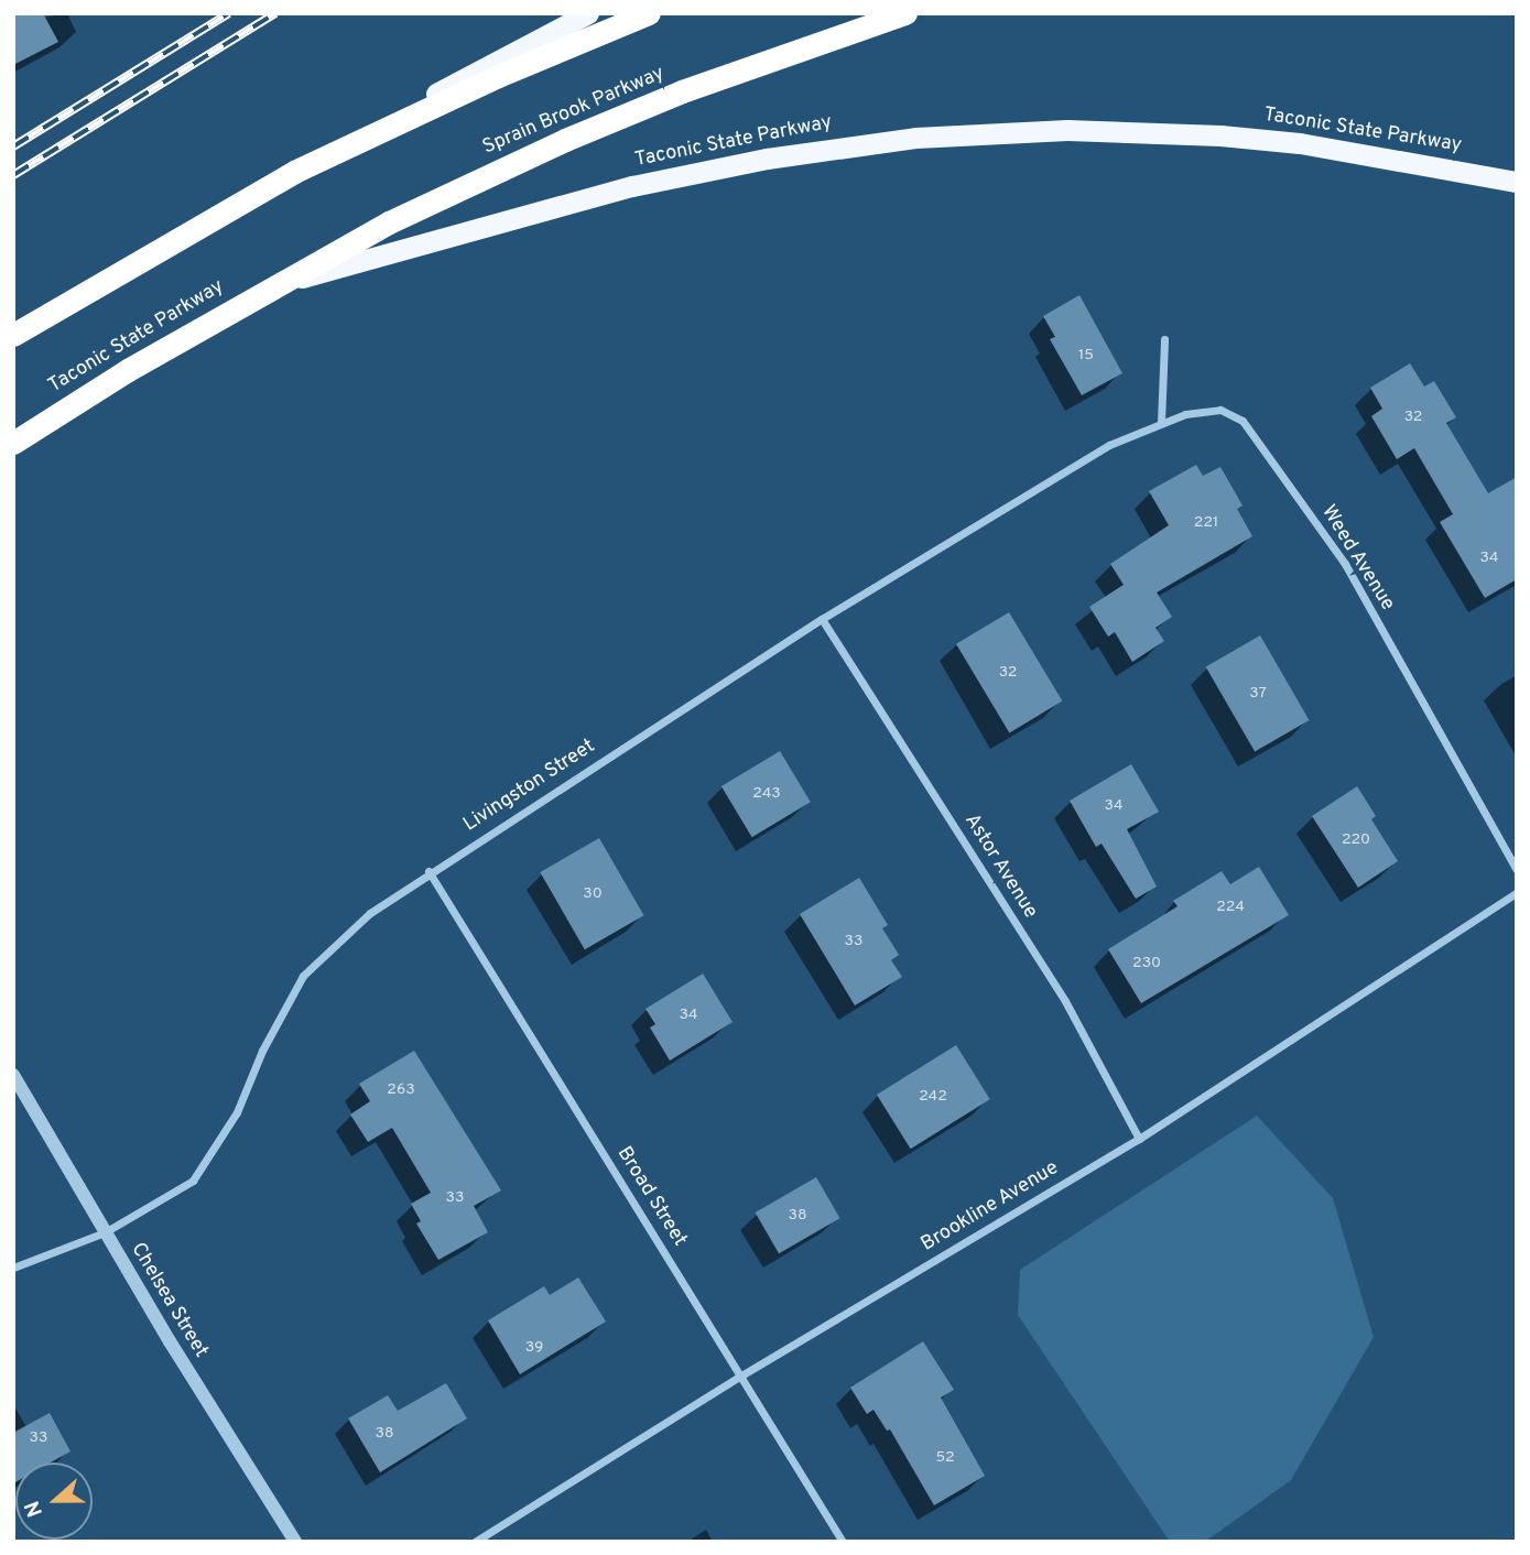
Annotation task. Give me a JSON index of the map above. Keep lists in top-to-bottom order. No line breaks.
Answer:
{"streets":{"highway":["Sprain Brook Parkway","Taconic State Parkway"],"street":["Weed Avenue","Livingston Street","Astor Avenue","Broad Street","Brookline Avenue","Chelsea Street"]},"crossings":[["Sprain Brook Parkway","Taconic State Parkway"],["Weed Avenue","Livingston Street"],["Livingston Street","Astor Avenue"],["Livingston Street","Broad Street"],["Livingston Street","Chelsea Street"],["Astor Avenue","Brookline Avenue"],["Broad Street","Brookline Avenue"]],"house_numbers":["15","32","221","34","32","37","243","34","220","30","224","33","230","34","263","242","33","38","39","38","33","52"],"north":"left"}
